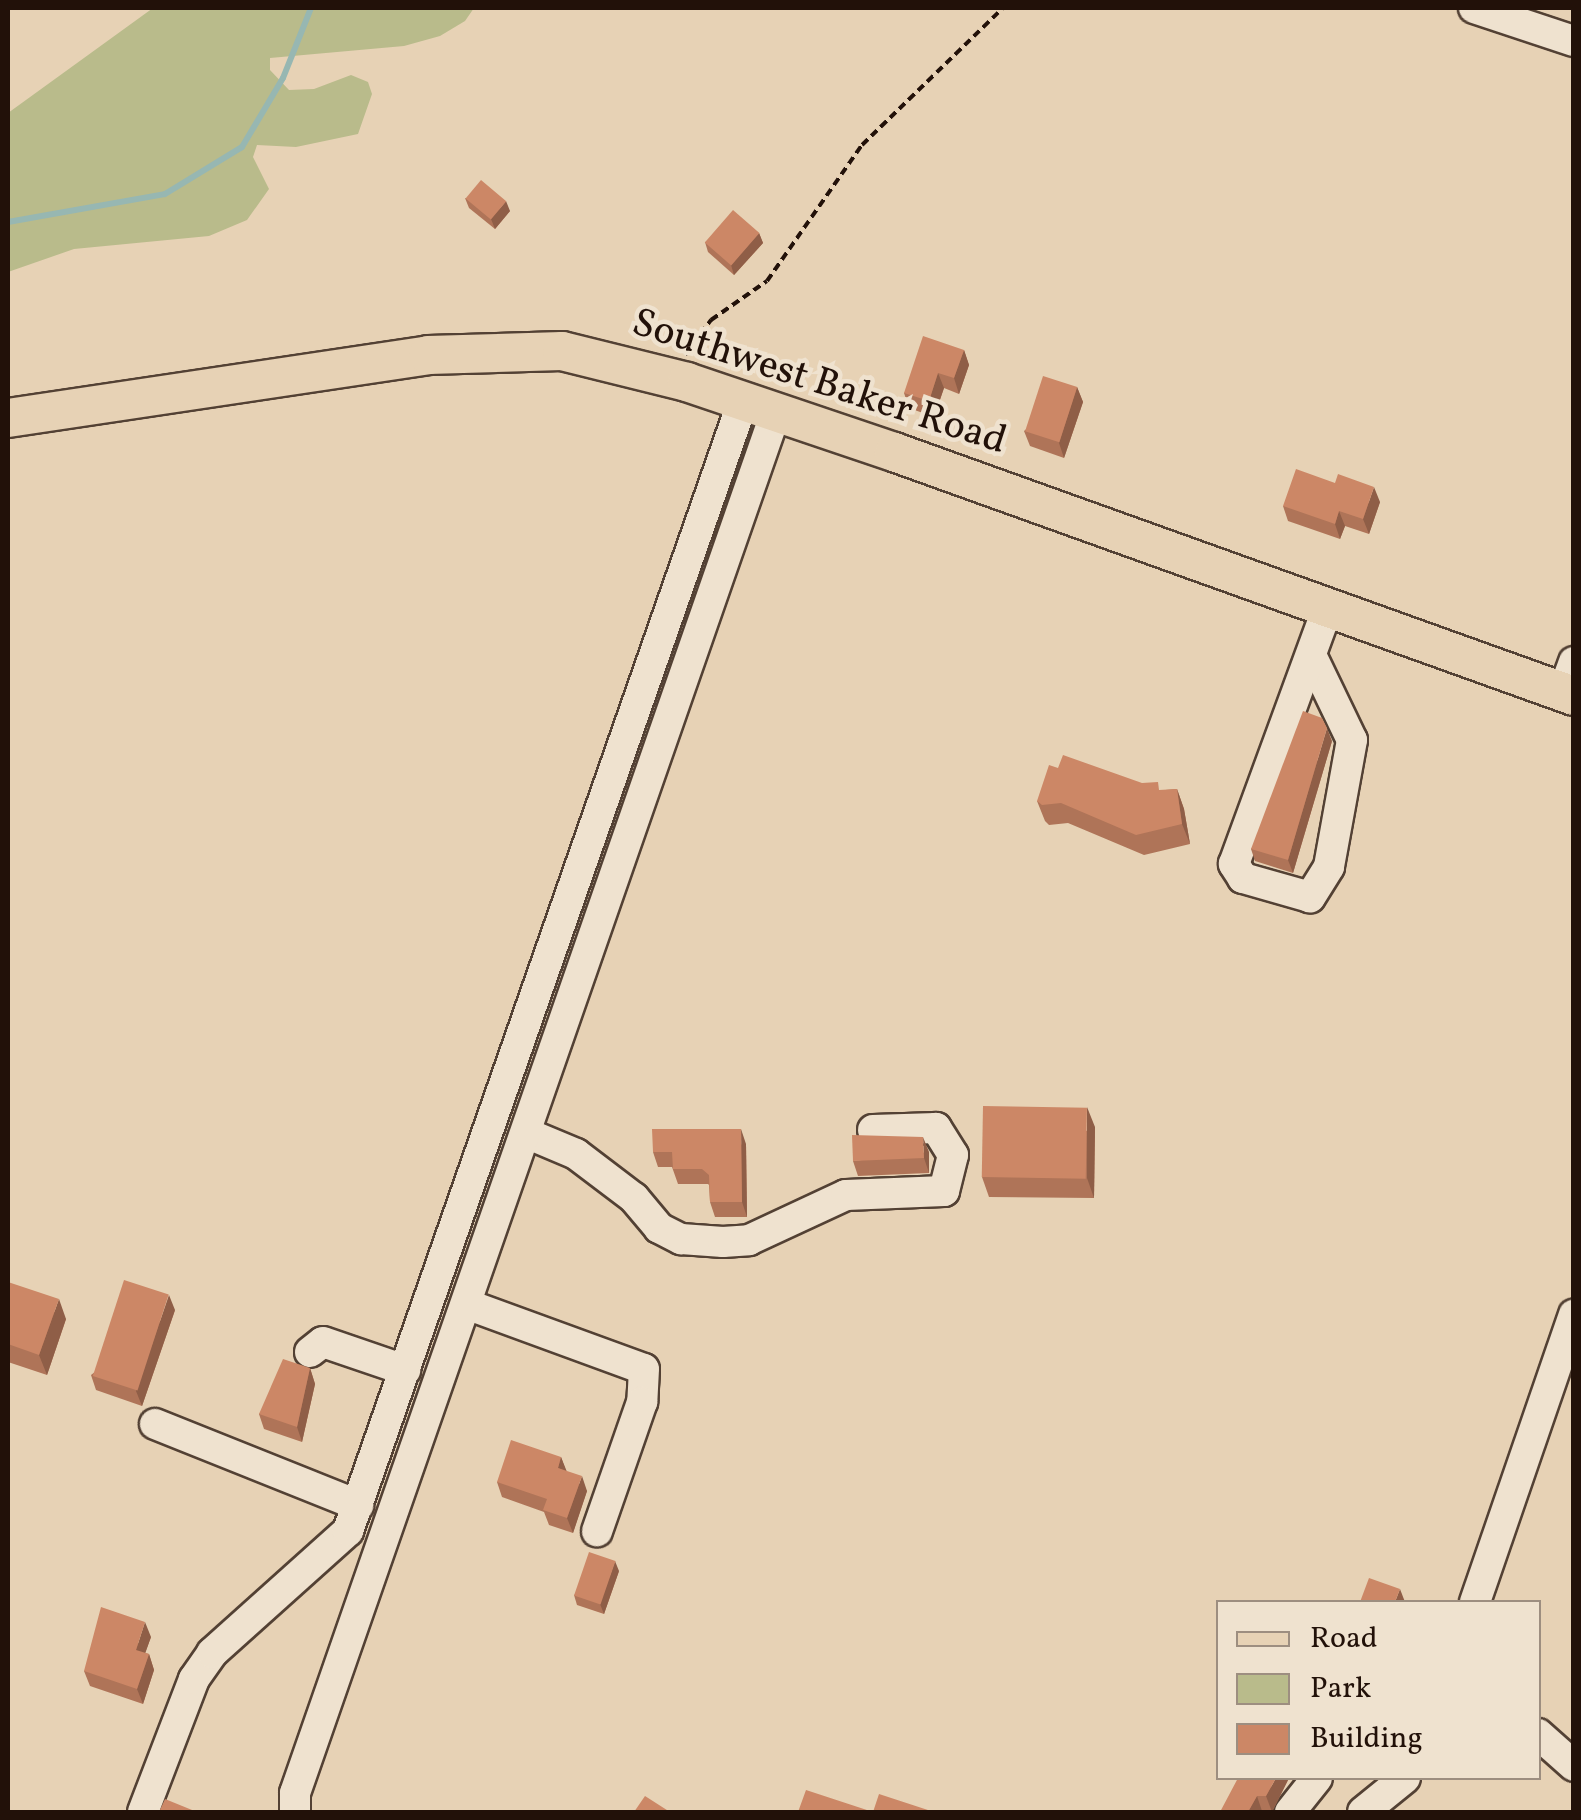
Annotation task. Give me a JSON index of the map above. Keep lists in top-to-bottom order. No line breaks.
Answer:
{"streets":{"main road":["Southwest Baker Road"]},"legend":["Road","Park","Building"]}
